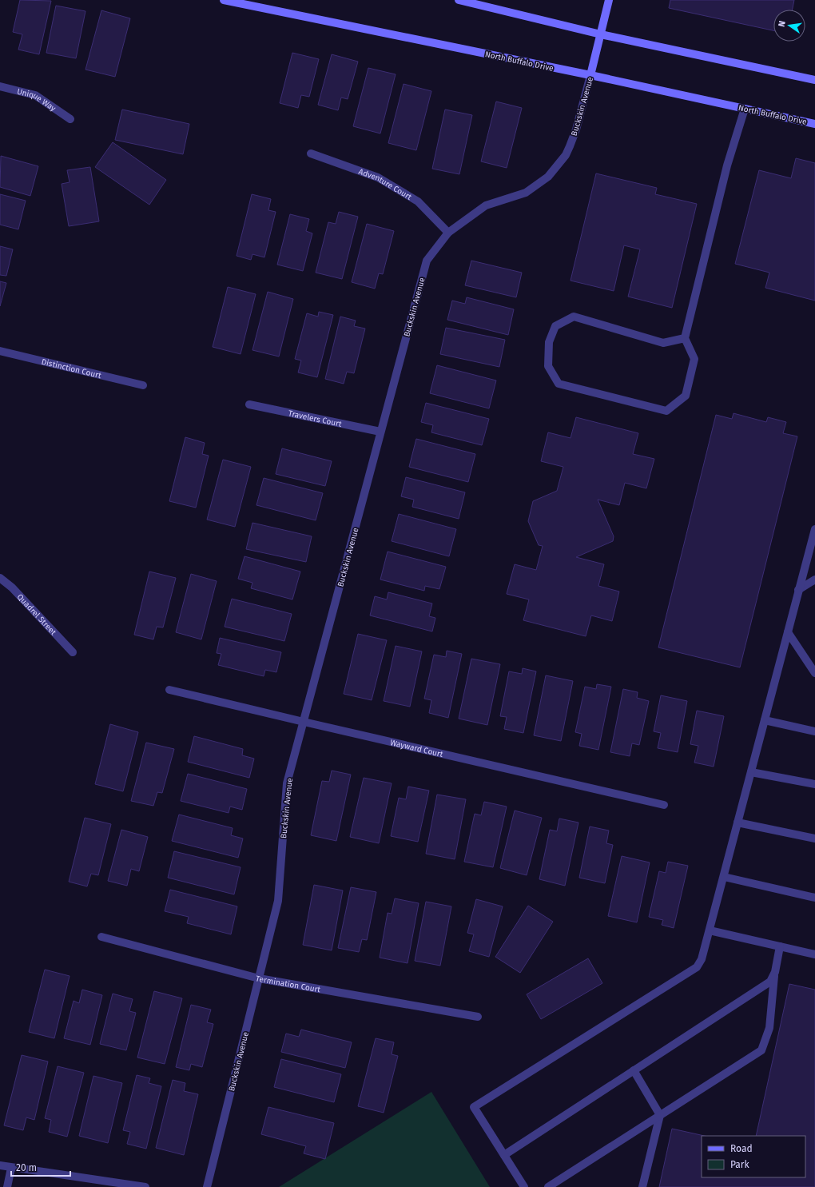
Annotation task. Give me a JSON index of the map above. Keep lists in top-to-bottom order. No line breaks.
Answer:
{"streets":{"main road":["North Buffalo Drive","Buckskin Avenue"],"street":["Unique Way","Adventure Court","Distinction Court","Travelers Court","Quadrel Street","Wayward Court","Termination Court"]},"crossings":[["North Buffalo Drive","Buckskin Avenue"],["Buckskin Avenue","Adventure Court"],["Buckskin Avenue","Travelers Court"],["Buckskin Avenue","Wayward Court"],["Buckskin Avenue","Termination Court"]],"legend":["Road","Park"],"scale_bar":"20 m","north":"left"}
